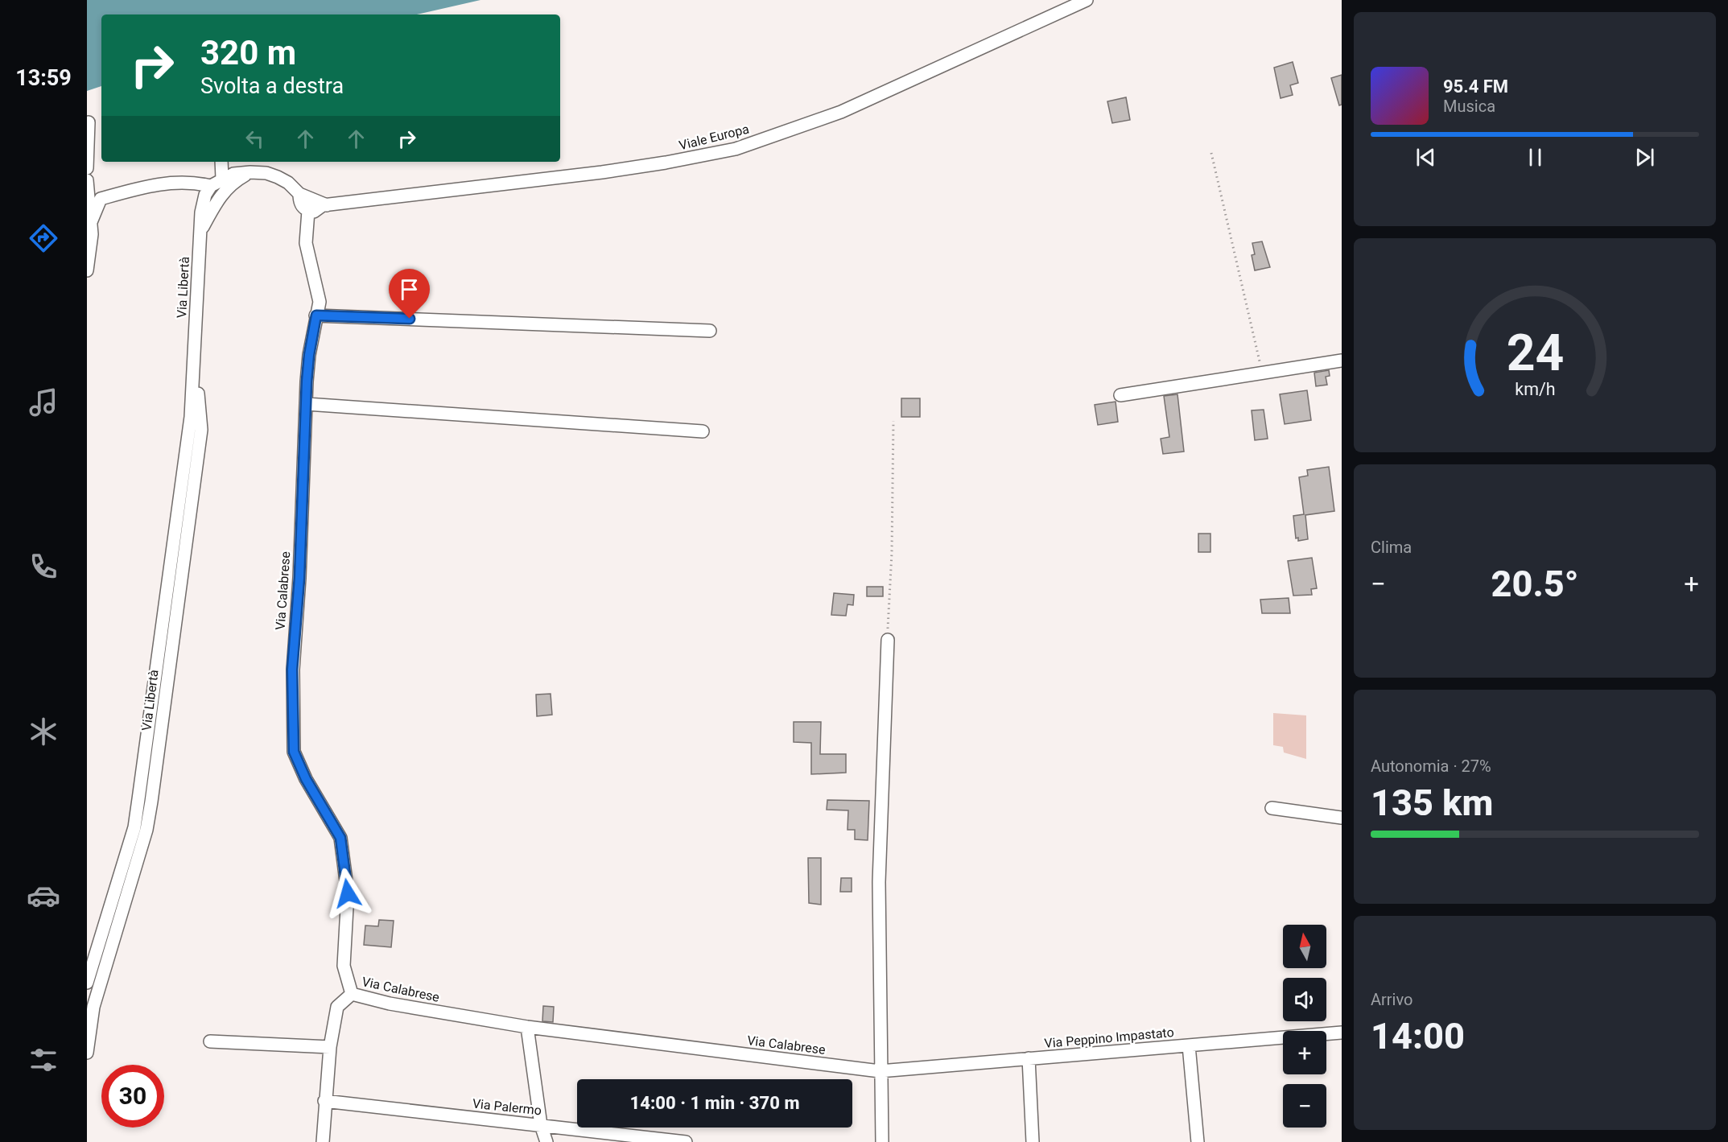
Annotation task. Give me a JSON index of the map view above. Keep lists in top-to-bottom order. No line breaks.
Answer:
{"streets":{"street":["Viale Europa","Via Libertà","Via Calabrese","Via Peppino Impastato","Via Palermo"]},"crossings":[["Viale Europa","Via Calabrese"],["Via Calabrese","Via Peppino Impastato"]],"north":"top","page":{"tabs":"13:59","turn":["320 m","Svolta a destra"],"song":["95.4 FM","Musica"],"tile":["Clima",["Autonomia · 27%","135 km"],["Arrivo","14:00"]],"heat":["−","20.5°","+"],"map_buttons":["+","−"],"limit":"30","trip":"14:00 · 1 min · 370 m","gauge":["24","km/h"]}}
